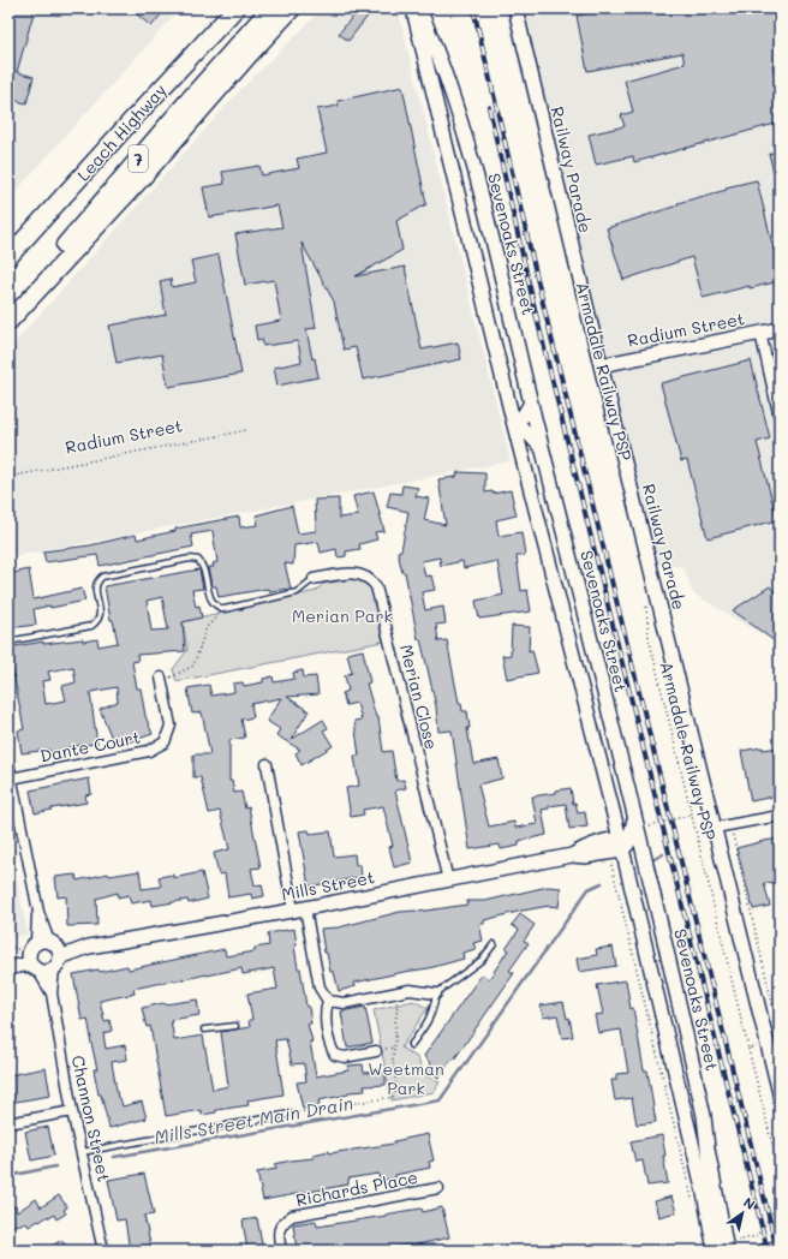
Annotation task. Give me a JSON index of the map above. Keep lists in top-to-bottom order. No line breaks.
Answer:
{"streets":{"highway":["Leach Highway","7"],"main road":["Railway Parade","Sevenoaks Street","Radium Street","Mills Street"],"street":["Merian Close","Dante Court","Channon Street","Richards Place"],"path":["Armadale Railway PSP"]},"crossings":[["Railway Parade","Radium Street"],["Sevenoaks Street","Armadale Railway PSP"],["Merian Close","Mills Street"],["Dante Court","Channon Street"],["Mills Street","Channon Street"]],"water":["Mills Street Main Drain"],"parks":["Merian Park","Weetman Park"],"north":"top right"}
